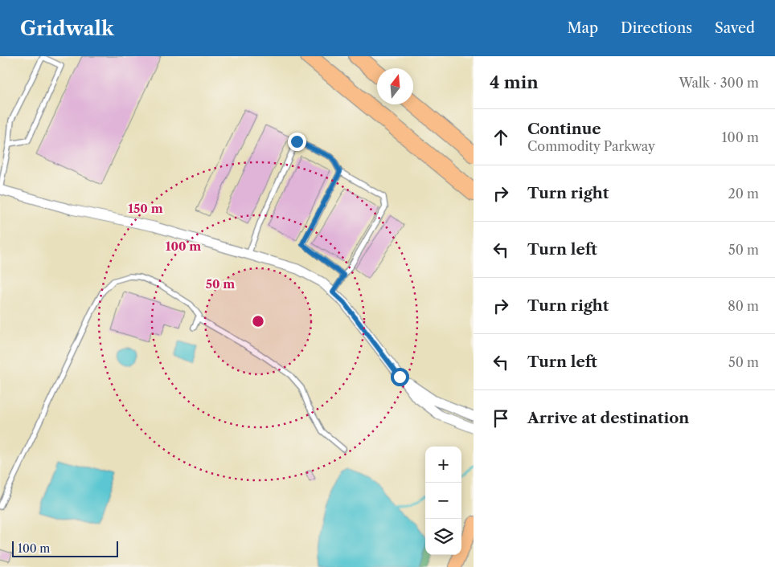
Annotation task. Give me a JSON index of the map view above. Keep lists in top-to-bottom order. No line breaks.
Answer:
{"scale_bar":"100 m","north":"top","page":{"header":"Gridwalk","nav":["Map","Directions","Saved"],"heading":["4 min","Walk · 300 m"],"list":[["Continue","Commodity Parkway","100 m"],["Turn right","20 m"],["Turn left","50 m"],["Turn right","80 m"],["Turn left","50 m"],"Arrive at destination"],"map_buttons":["+","−"],"scale":"100 m"},"rings":["150 m","100 m","50 m"]}
